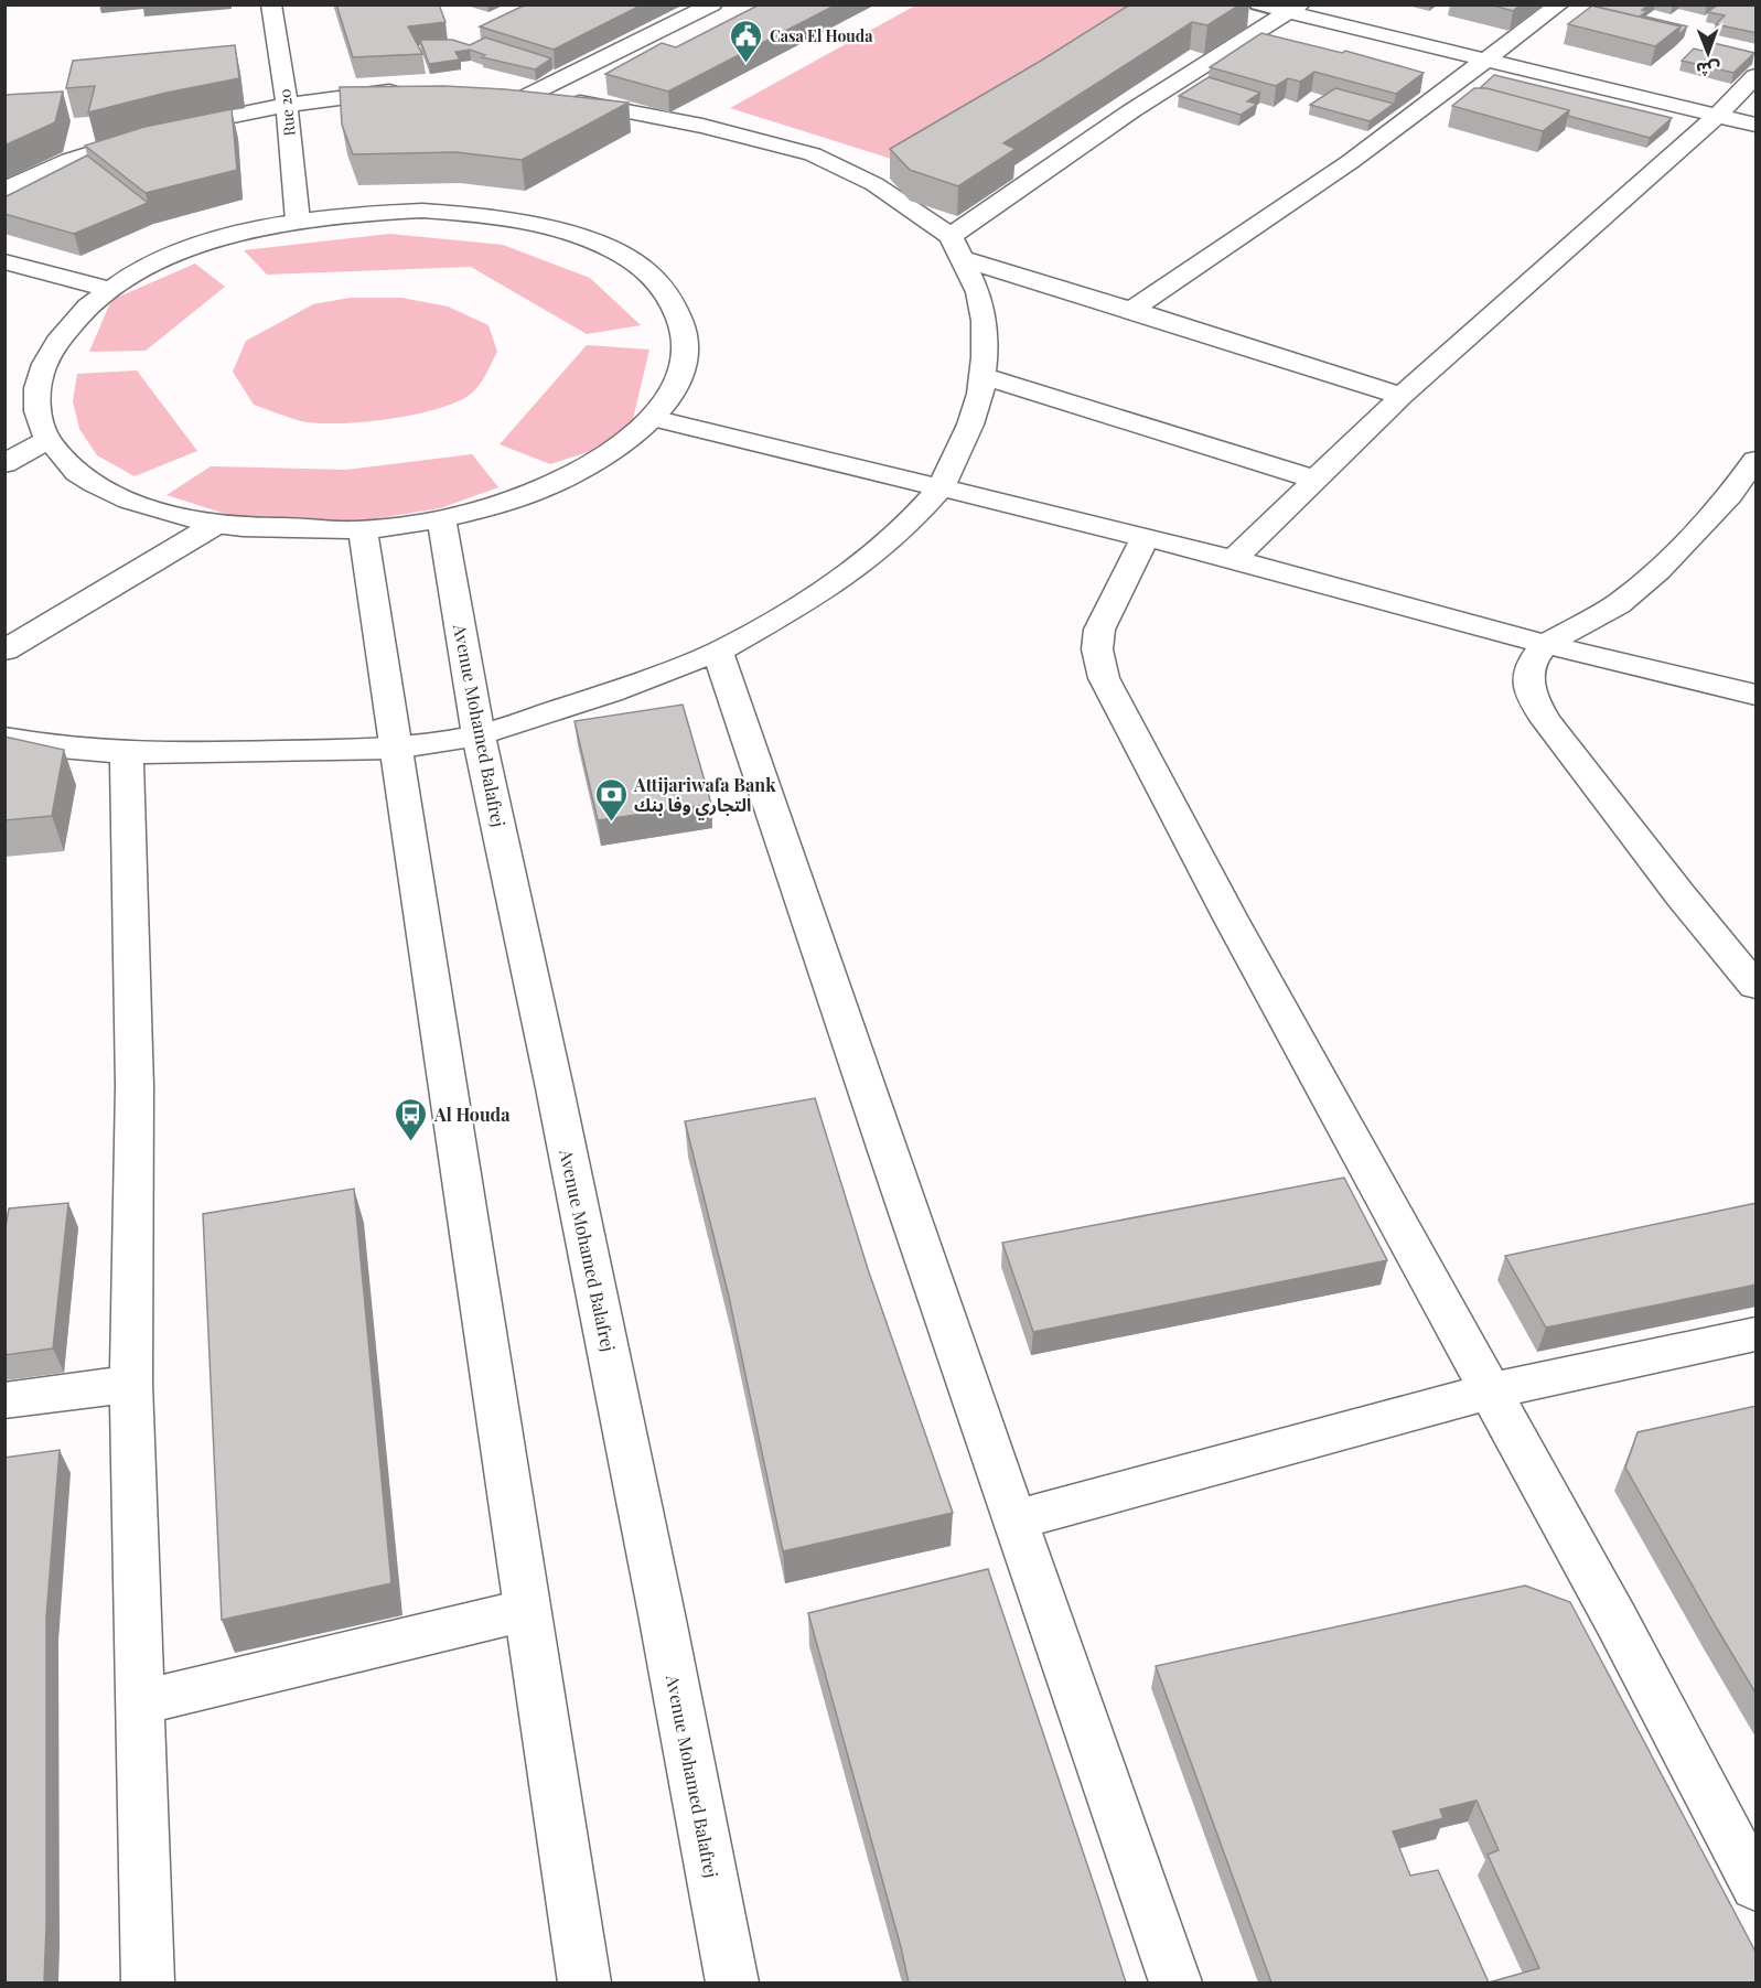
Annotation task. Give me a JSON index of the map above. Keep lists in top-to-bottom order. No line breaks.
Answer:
{"streets":{"street":["Rue 20","Avenue Mohamed Balafrej"]},"places":{"public building":["Casa El Houda"],"bank":["Attijariwafa Bank التجاري وفا بنك"],"bus stop":["Al Houda"]},"north":"bottom"}
